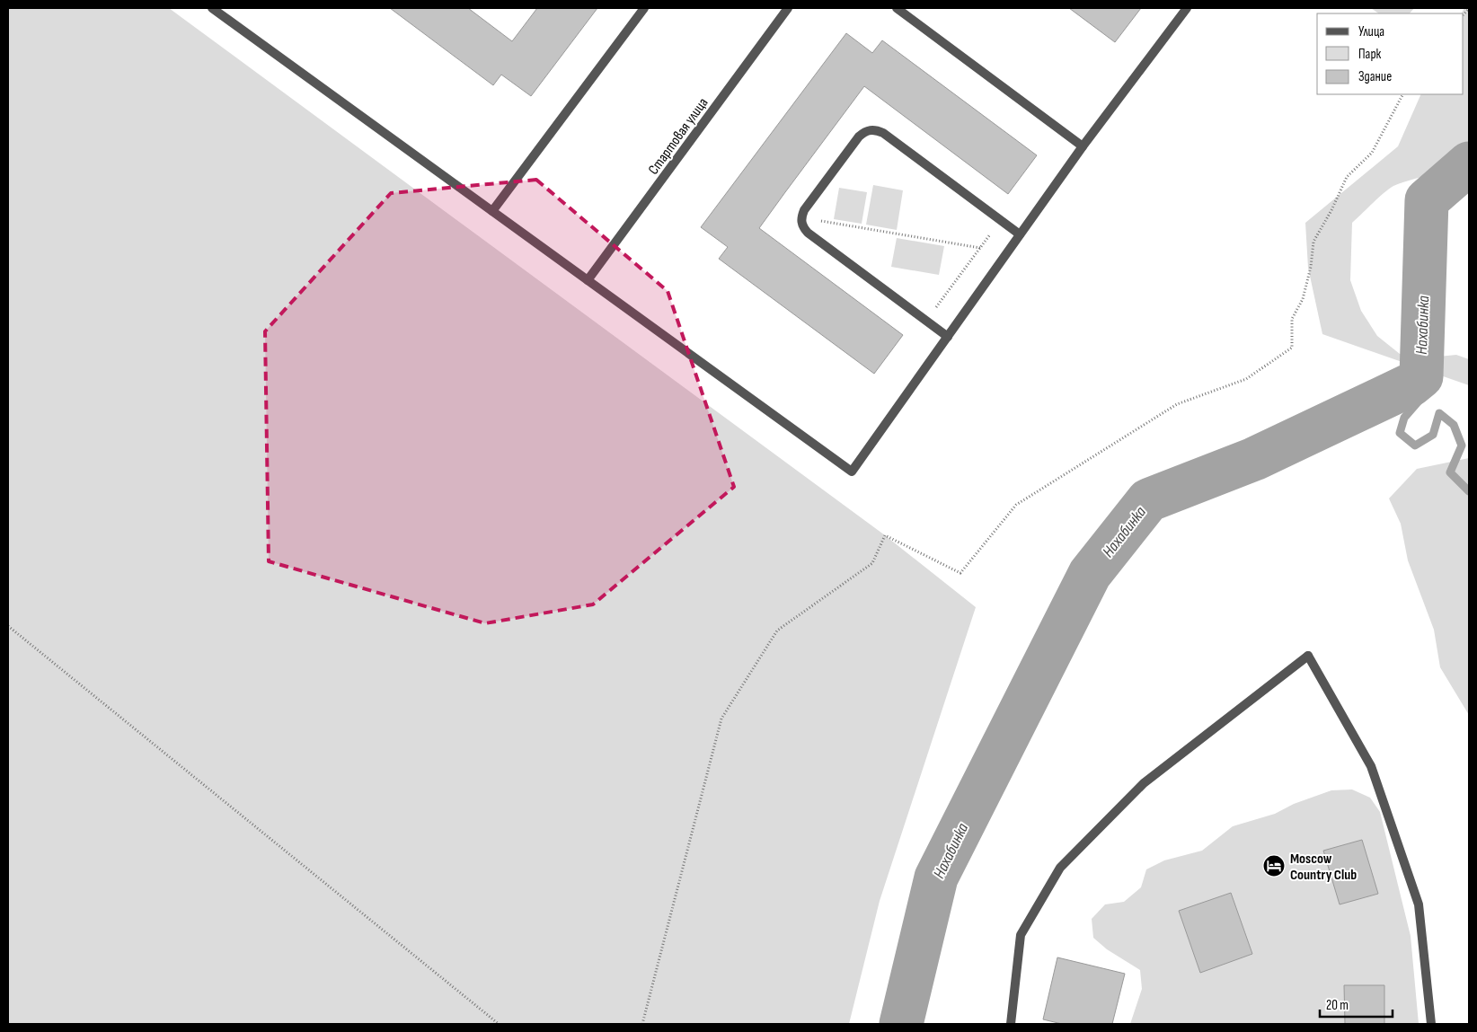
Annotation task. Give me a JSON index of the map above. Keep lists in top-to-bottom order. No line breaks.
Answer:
{"streets":{"street":["Стартовая улица"]},"water":["Нахабинка"],"places":{"hotel":["Moscow Country Club"]},"legend":["Улица","Парк","Здание"],"scale_bar":"20 m"}
